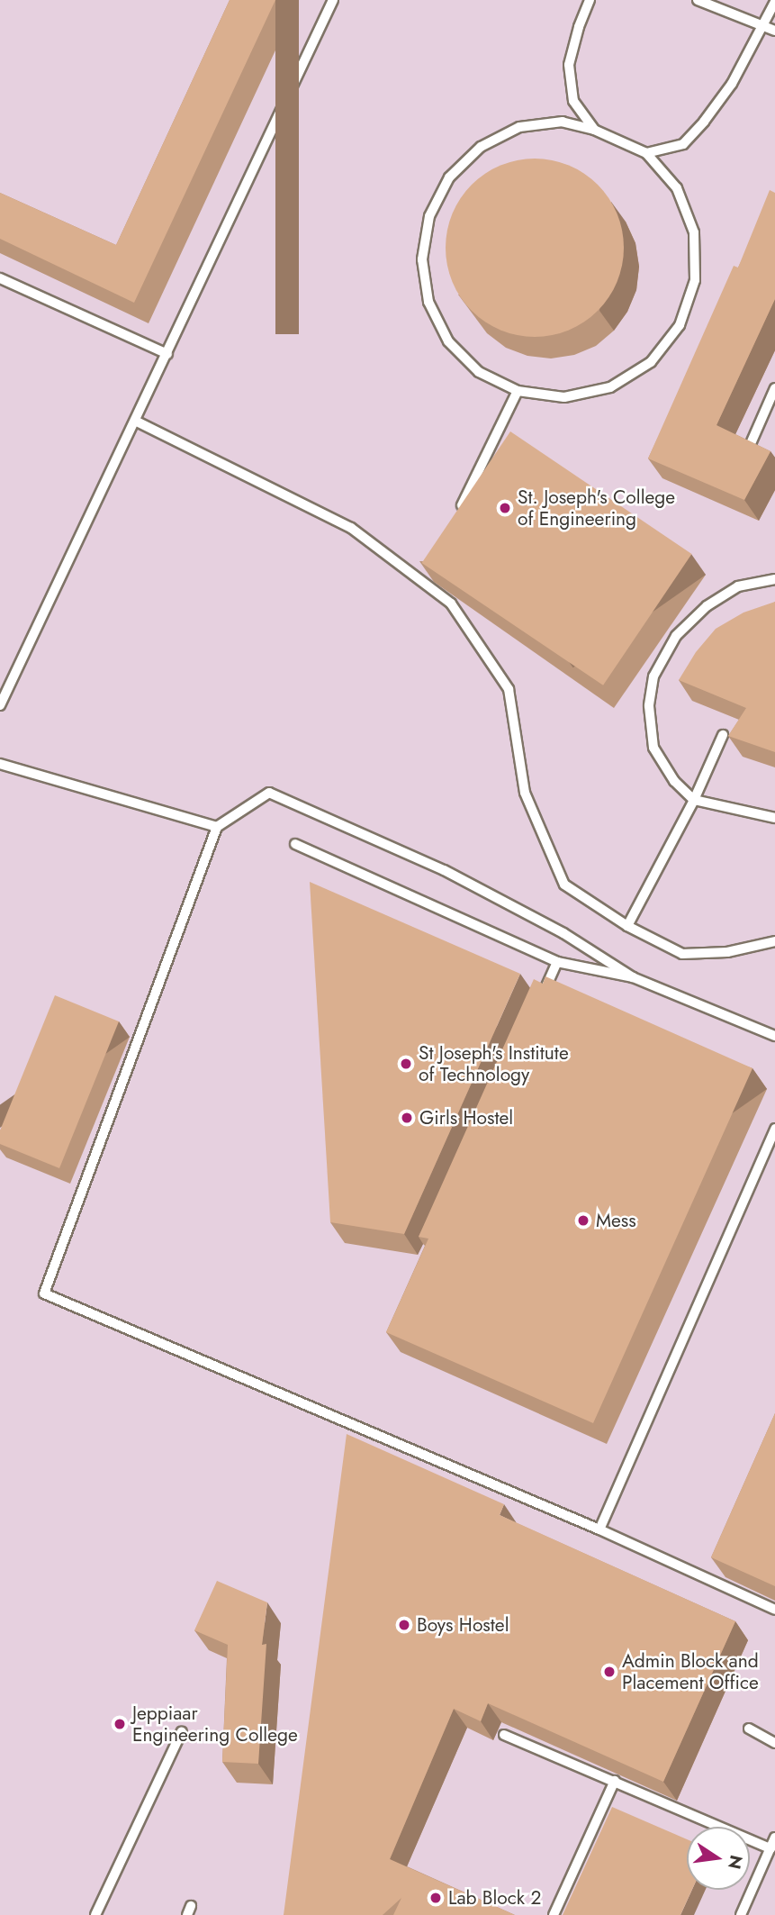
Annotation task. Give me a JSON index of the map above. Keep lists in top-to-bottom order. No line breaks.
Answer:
{"places":["St. Joseph's College of Engineering","St Joseph's Institute of Technology","Girls Hostel","Mess","Boys Hostel","Admin Block and Placement Office","Jeppiaar Engineering College","Lab Block 2"],"north":"right"}
